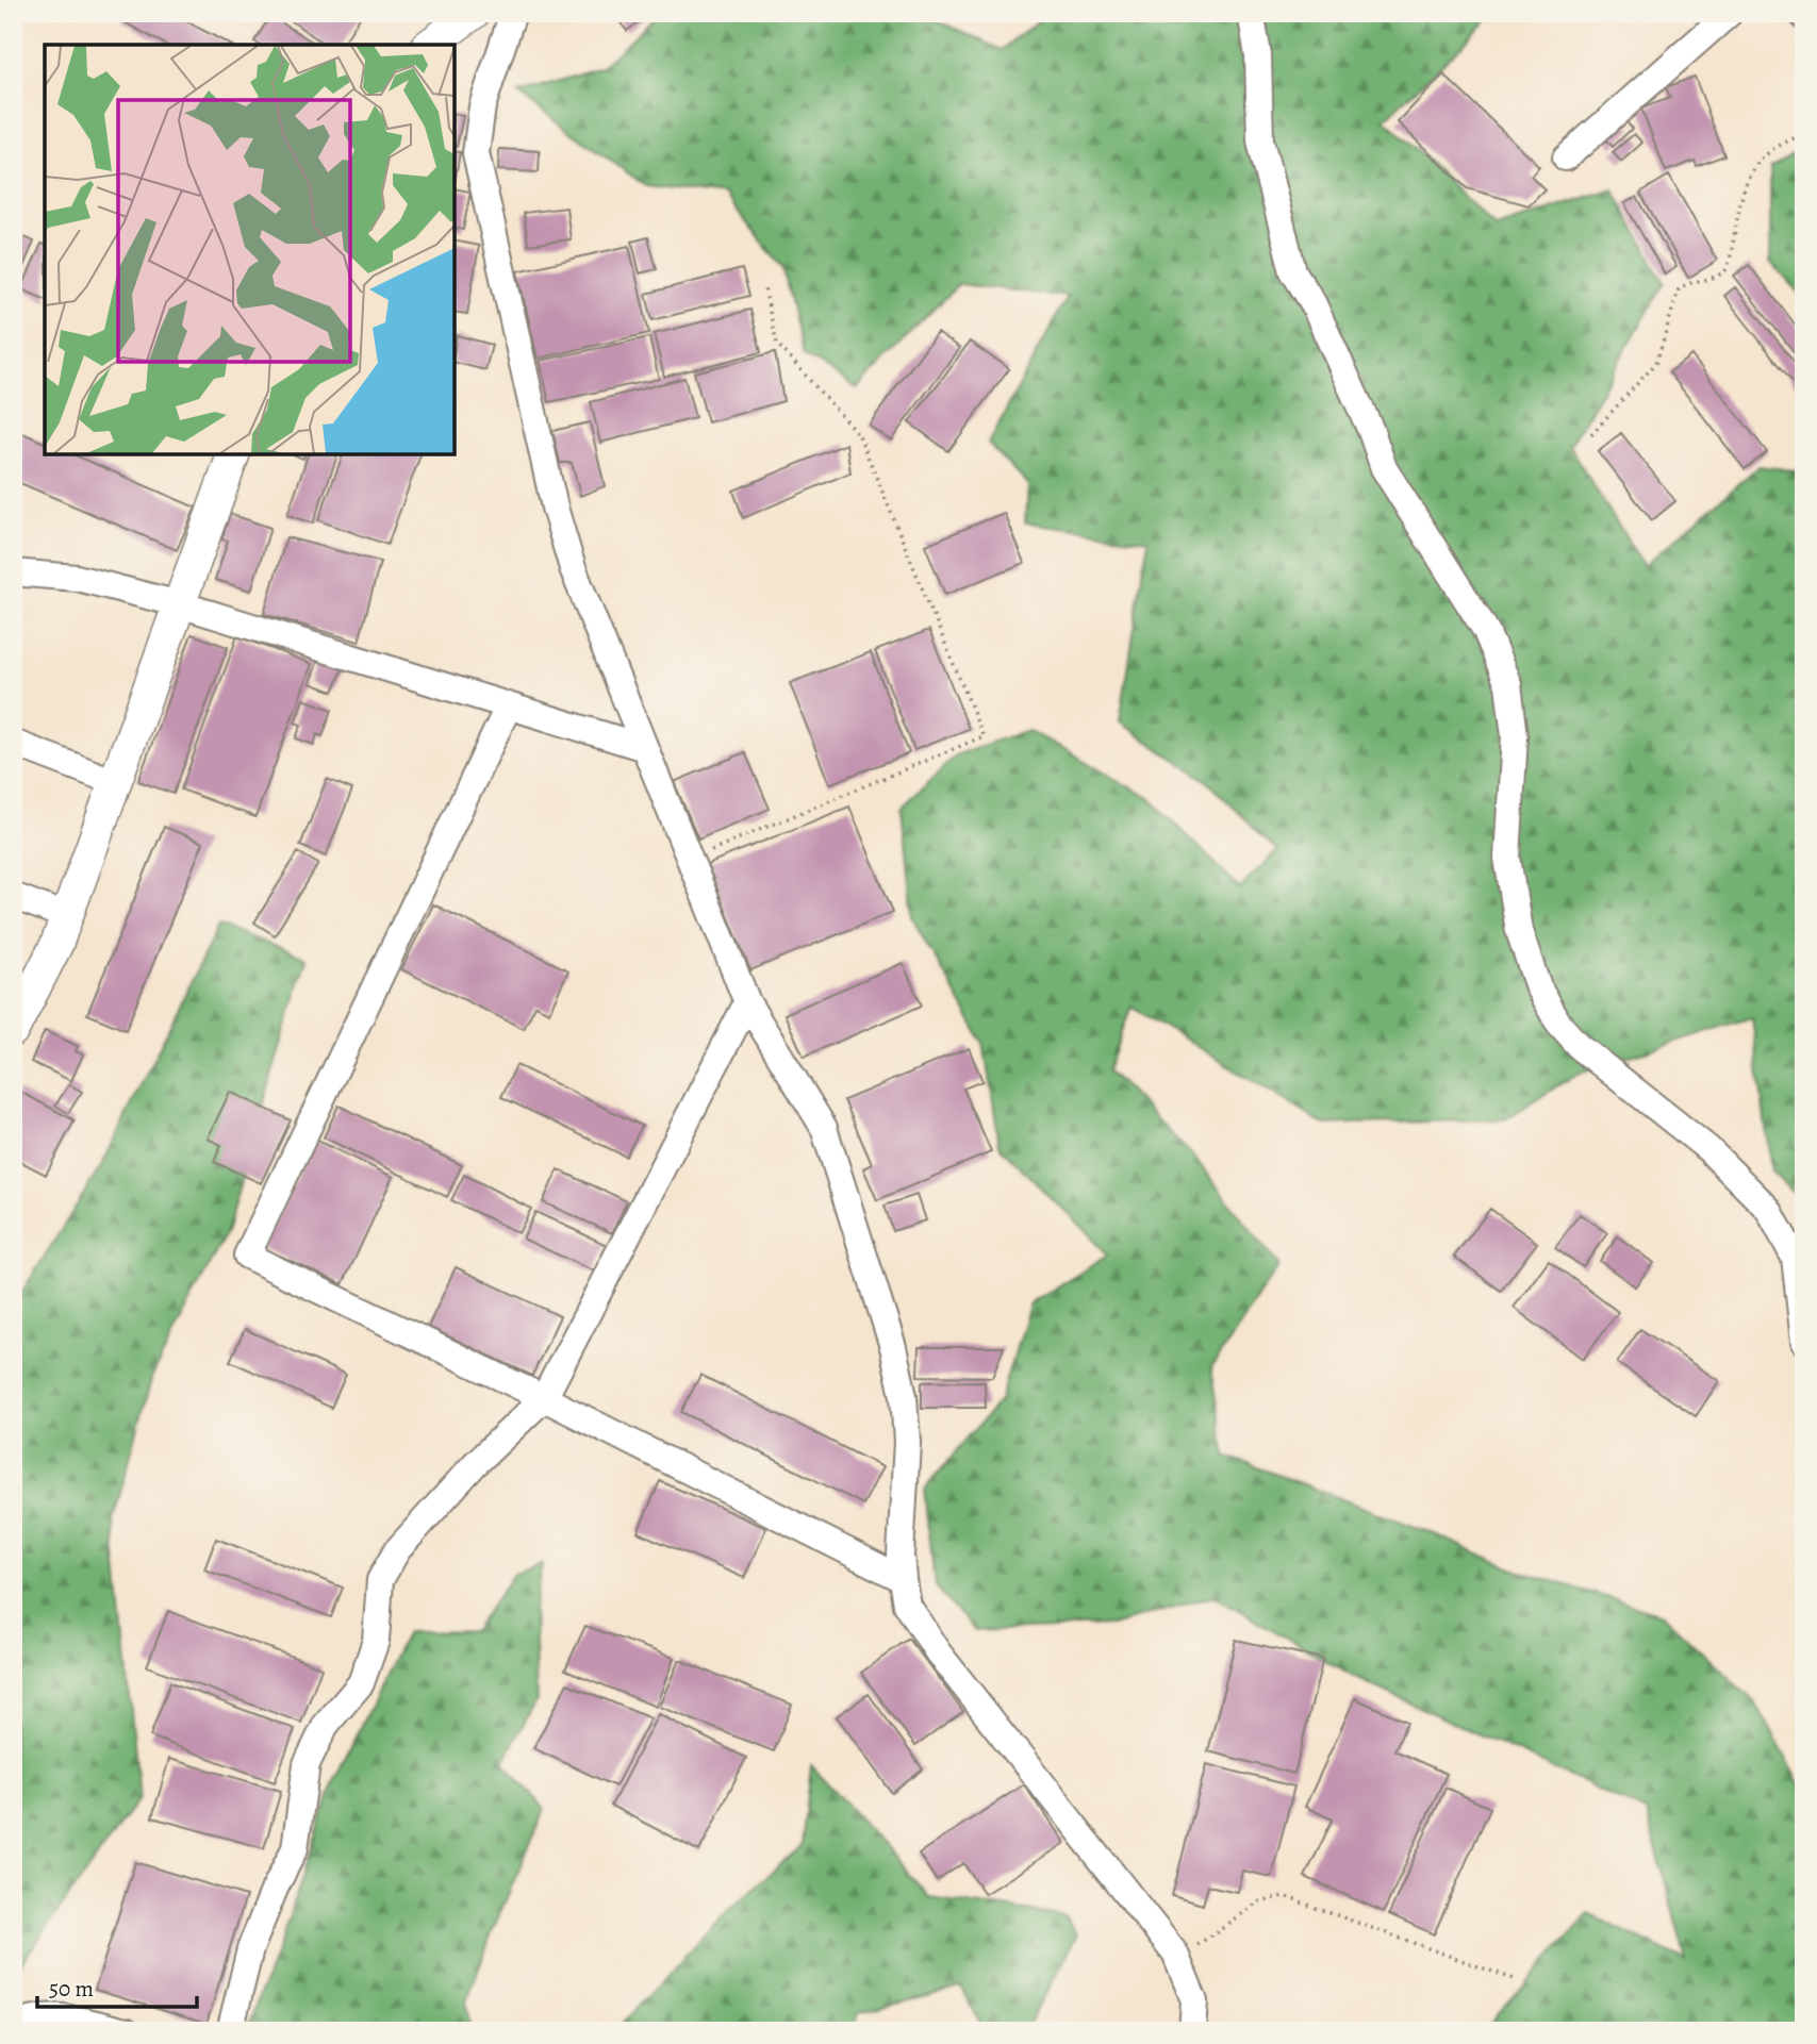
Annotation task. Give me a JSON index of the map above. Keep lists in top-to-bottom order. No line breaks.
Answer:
{"scale_bar":"50 m"}
